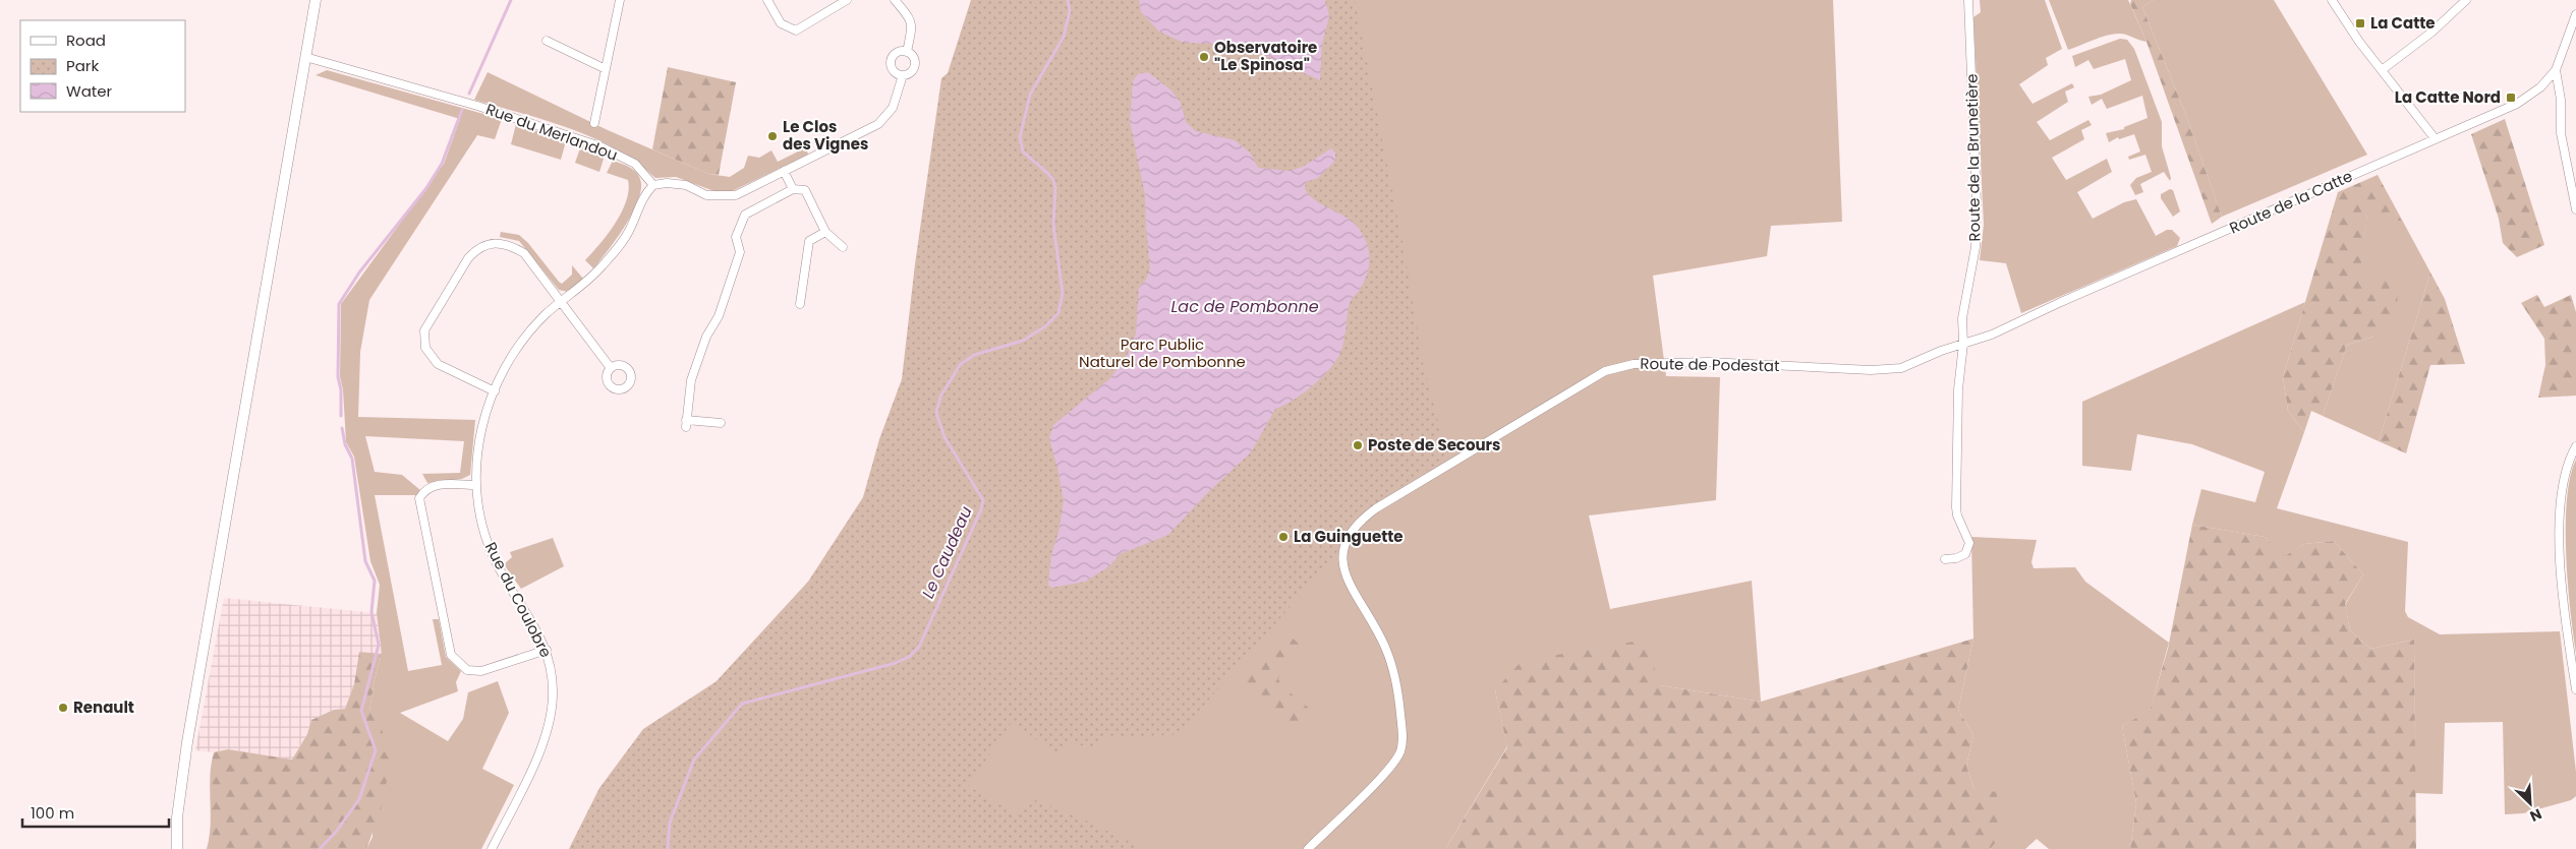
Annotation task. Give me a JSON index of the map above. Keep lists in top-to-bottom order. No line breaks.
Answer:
{"streets":{"street":["Rue du Merlandou","Route de la Brunetière","Route de la Catte","Route de Podestat","Rue du Coulobre"]},"crossings":[["Rue du Merlandou","Rue du Coulobre"],["Route de la Brunetière","Route de la Catte"],["Route de la Brunetière","Route de Podestat"],["Route de la Catte","Route de Podestat"]],"water":["Lac de Pombonne","Le Caudeau"],"parks":["Parc Public Naturel de Pombonne"],"places":{"transit":["La Catte","La Catte Nord"],"other":["Observatoire \"Le Spinosa\"","Le Clos des Vignes","Poste de Secours","La Guinguette","Renault"]},"legend":["Road","Park","Water"],"scale_bar":"100 m","north":"bottom right"}
